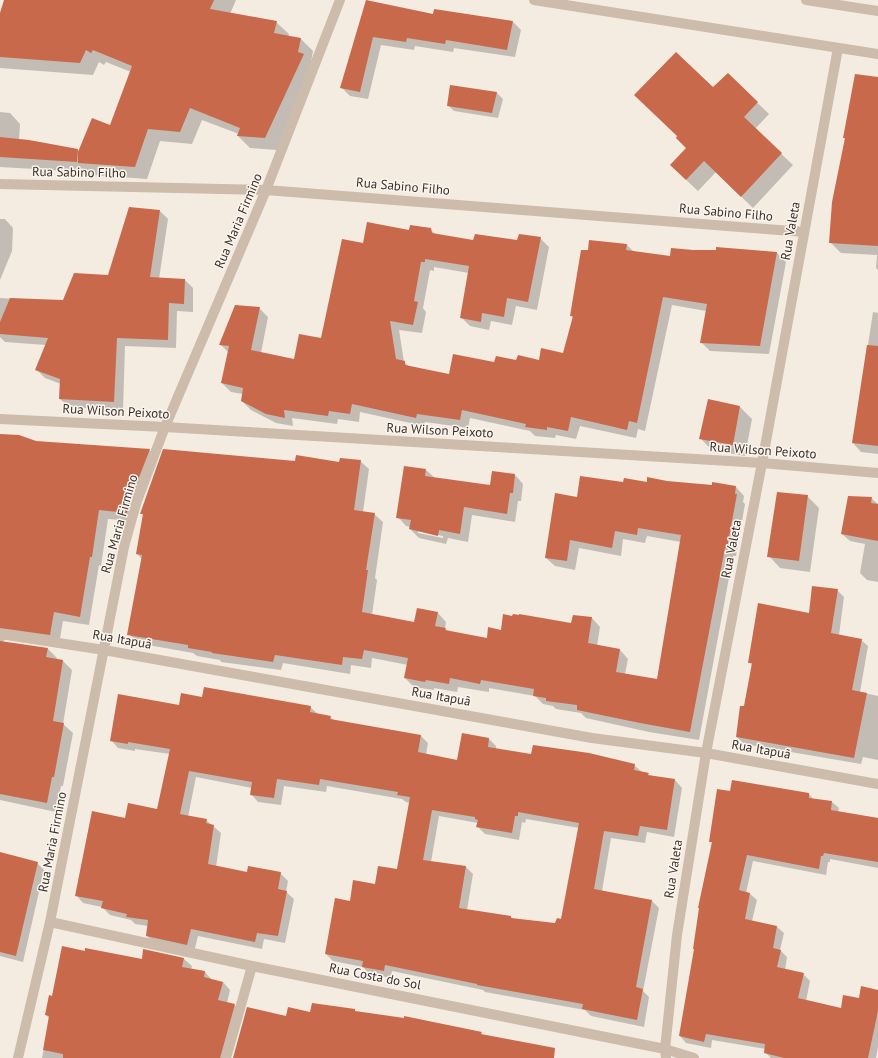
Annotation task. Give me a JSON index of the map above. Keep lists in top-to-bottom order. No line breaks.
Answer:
{"streets":{"street":["Rua Sabino Filho","Rua Maria Firmino","Rua Valeta","Rua Wilson Peixoto","Rua Itapuã","Rua Costa do Sol"]},"crossings":[["Rua Sabino Filho","Rua Maria Firmino"],["Rua Sabino Filho","Rua Valeta"],["Rua Maria Firmino","Rua Wilson Peixoto"],["Rua Maria Firmino","Rua Itapuã"],["Rua Maria Firmino","Rua Costa do Sol"],["Rua Valeta","Rua Wilson Peixoto"],["Rua Valeta","Rua Itapuã"],["Rua Valeta","Rua Costa do Sol"]]}
